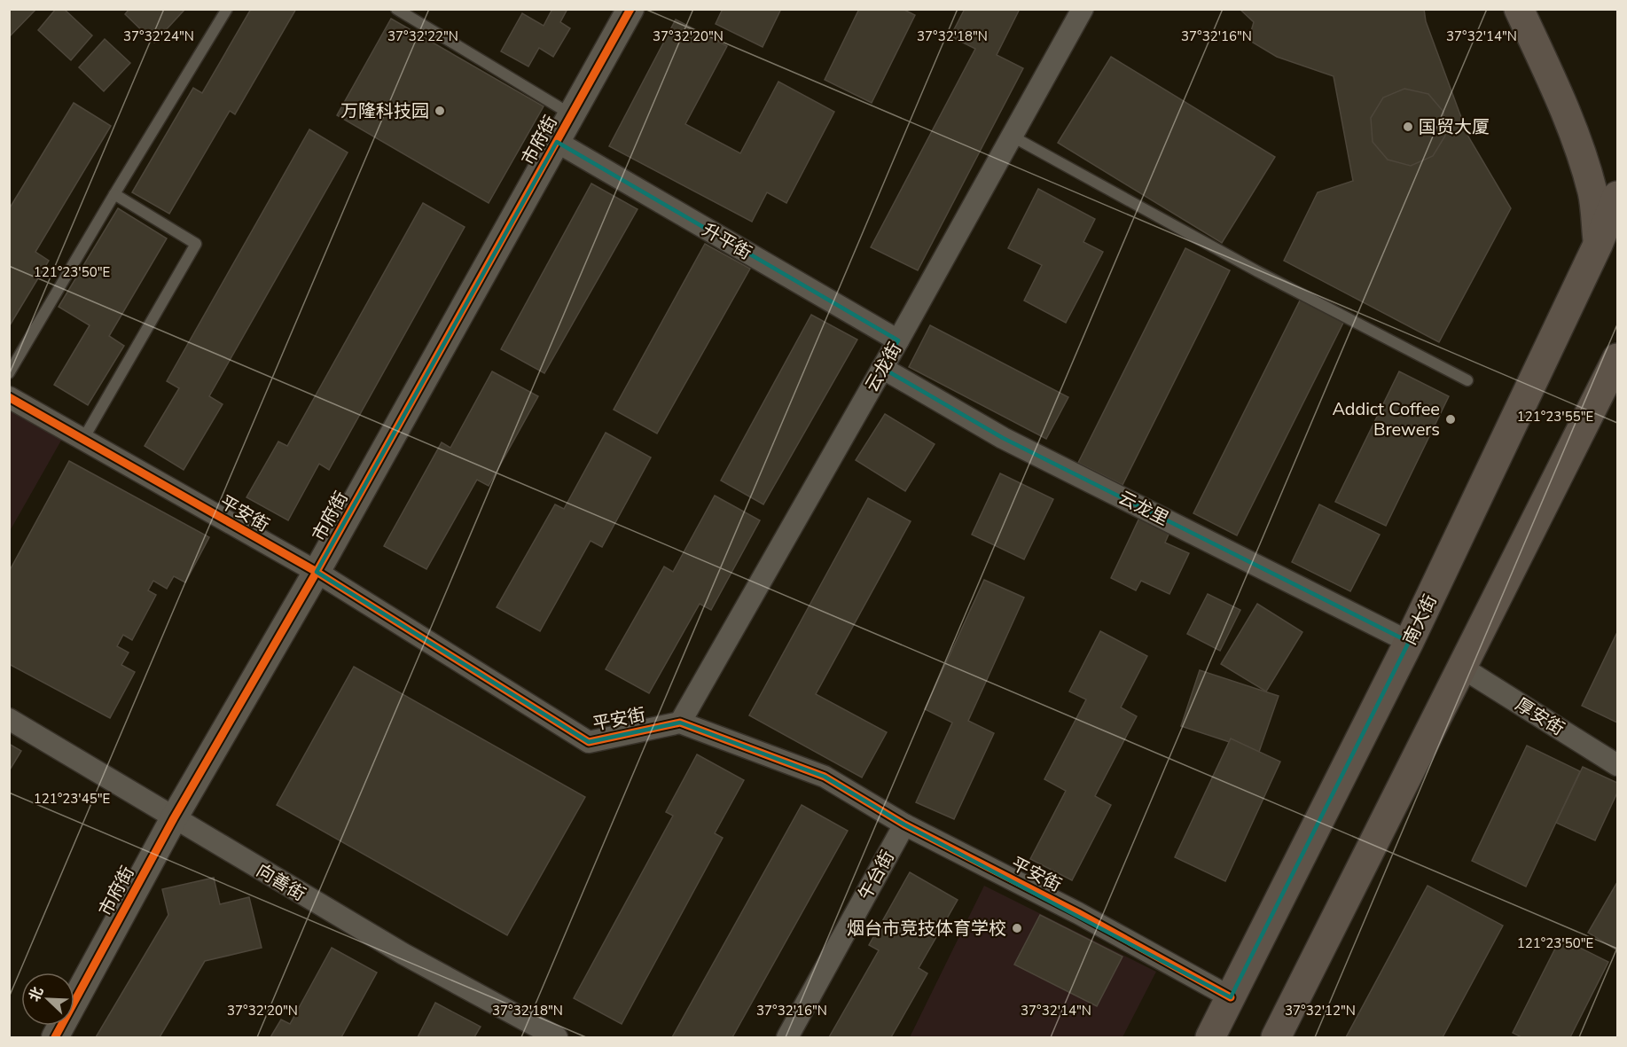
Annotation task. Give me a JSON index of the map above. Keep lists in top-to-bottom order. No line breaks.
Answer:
{"streets":{"main road":["南大街"],"street":["市府街","升平街","云龙街","云龙里","平安街","厚安街","午台街","向善街"]},"crossings":[["市府街","升平街"],["市府街","平安街"],["市府街","向善街"],["升平街","云龙街"],["云龙街","云龙里"],["云龙街","平安街"],["云龙里","南大街"],["平安街","南大街"],["平安街","午台街"]],"places":["万隆科技园","国贸大厦","Addict Coffee Brewers","烟台市竞技体育学校"],"north":"top left","coordinates":["37°32'22\"N","37°32'18\"N","37°32'16\"N","37°32'14\"N","37°32'24\"N","37°32'20\"N","121°23'50\"E","121°23'55\"E","121°23'45\"E","37°32'12\"N"]}
